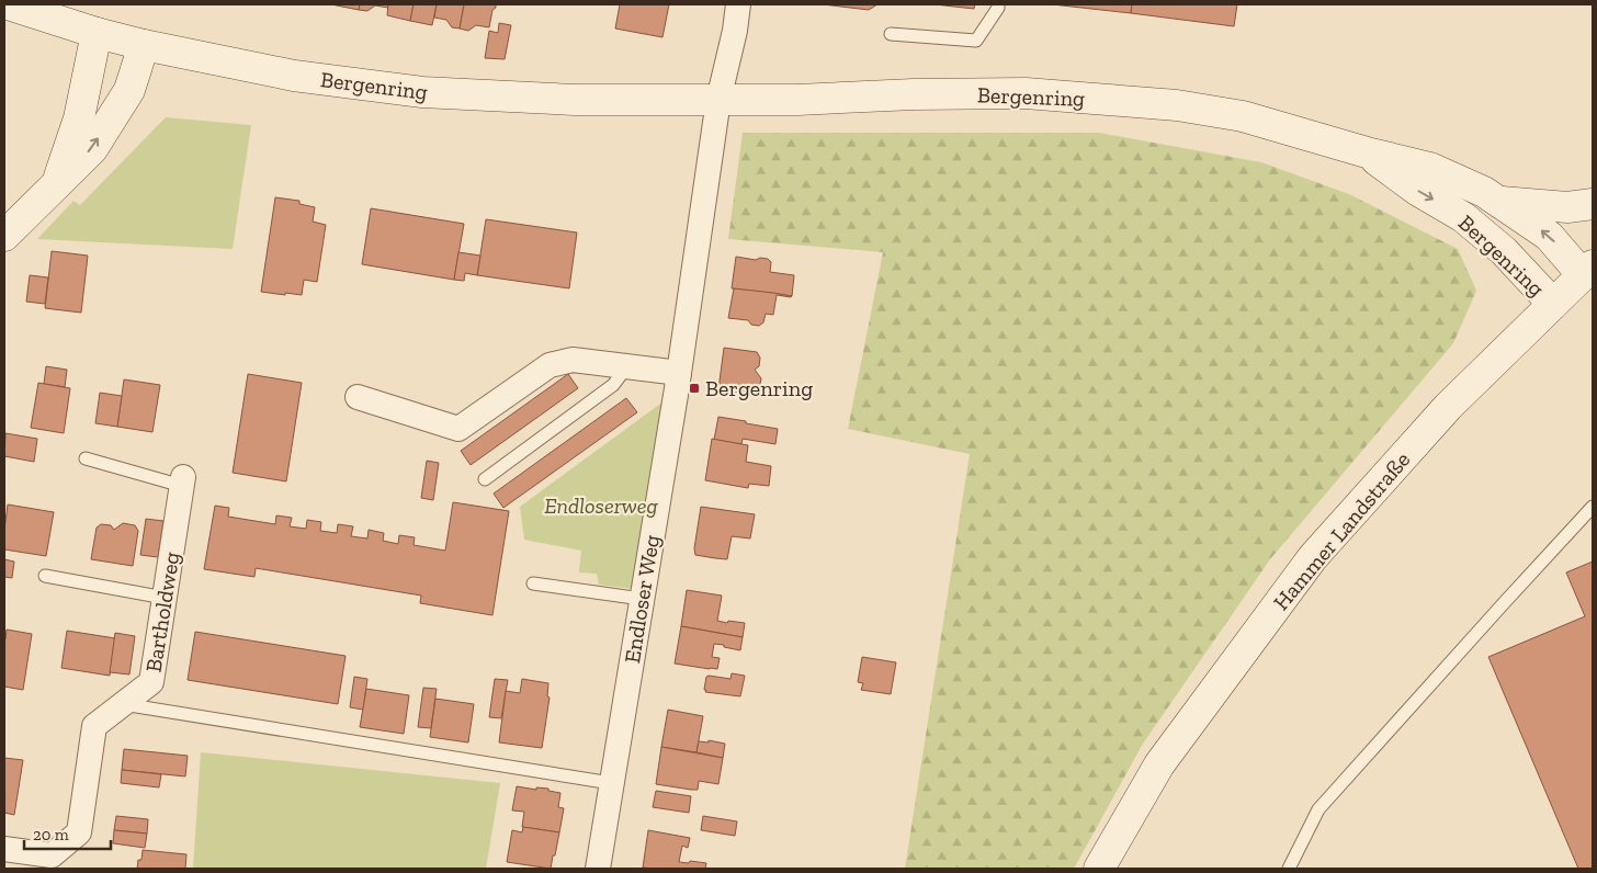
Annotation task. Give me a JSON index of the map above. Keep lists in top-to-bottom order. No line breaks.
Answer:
{"streets":{"main road":["Bergenring","Hammer Landstraße"],"street":["Endloser Weg","Bartholdweg"]},"crossings":[["Bergenring","Hammer Landstraße"],["Bergenring","Endloser Weg"]],"parks":["Endloserweg"],"places":{"transit":["Bergenring"]},"scale_bar":"20 m"}
